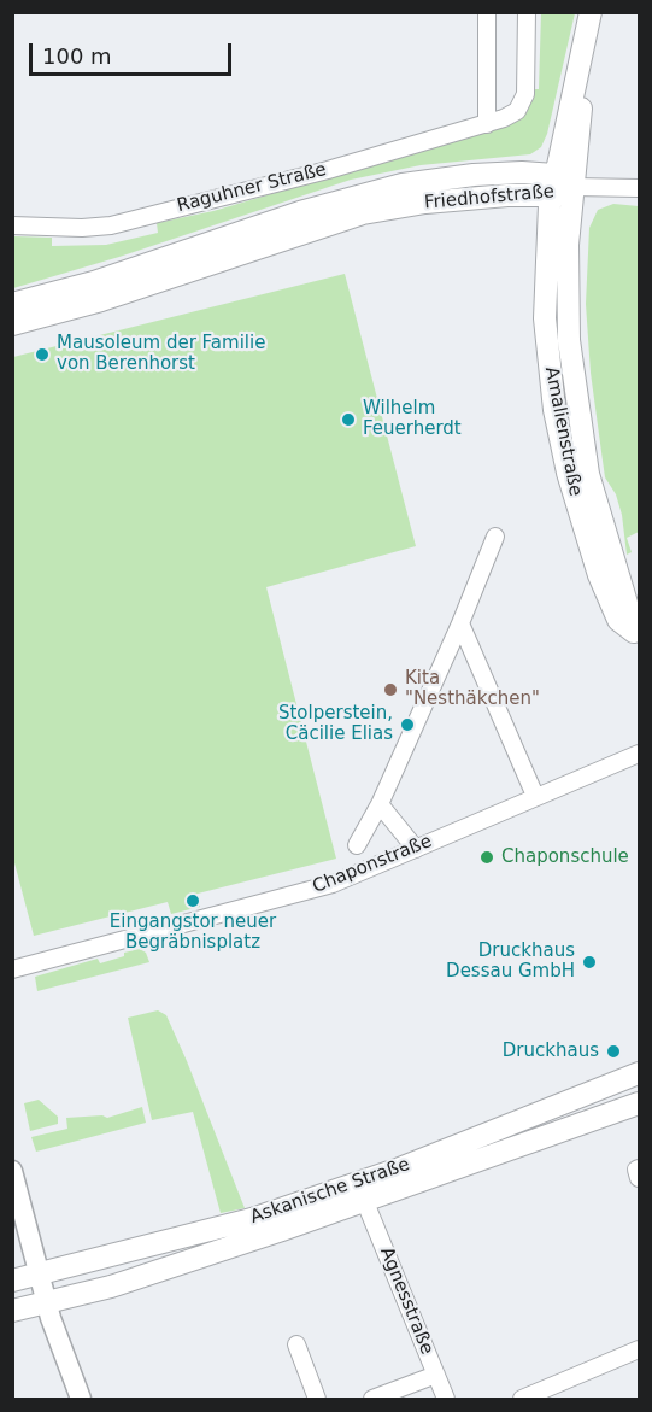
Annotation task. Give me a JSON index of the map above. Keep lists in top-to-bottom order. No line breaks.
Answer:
{"streets":{"main road":["Friedhofstraße","Amalienstraße","Askanische Straße"],"street":["Raguhner Straße","Chaponstraße","Agnesstraße"]},"crossings":[["Friedhofstraße","Amalienstraße"],["Askanische Straße","Agnesstraße"]],"places":["Mausoleum der Familie von Berenhorst","Wilhelm Feuerherdt","Kita \"Nesthäkchen\"","Stolperstein, Cäcilie Elias","Chaponschule","Eingangstor neuer Begräbnisplatz","Druckhaus Dessau GmbH","Druckhaus"],"scale_bar":"100 m"}
